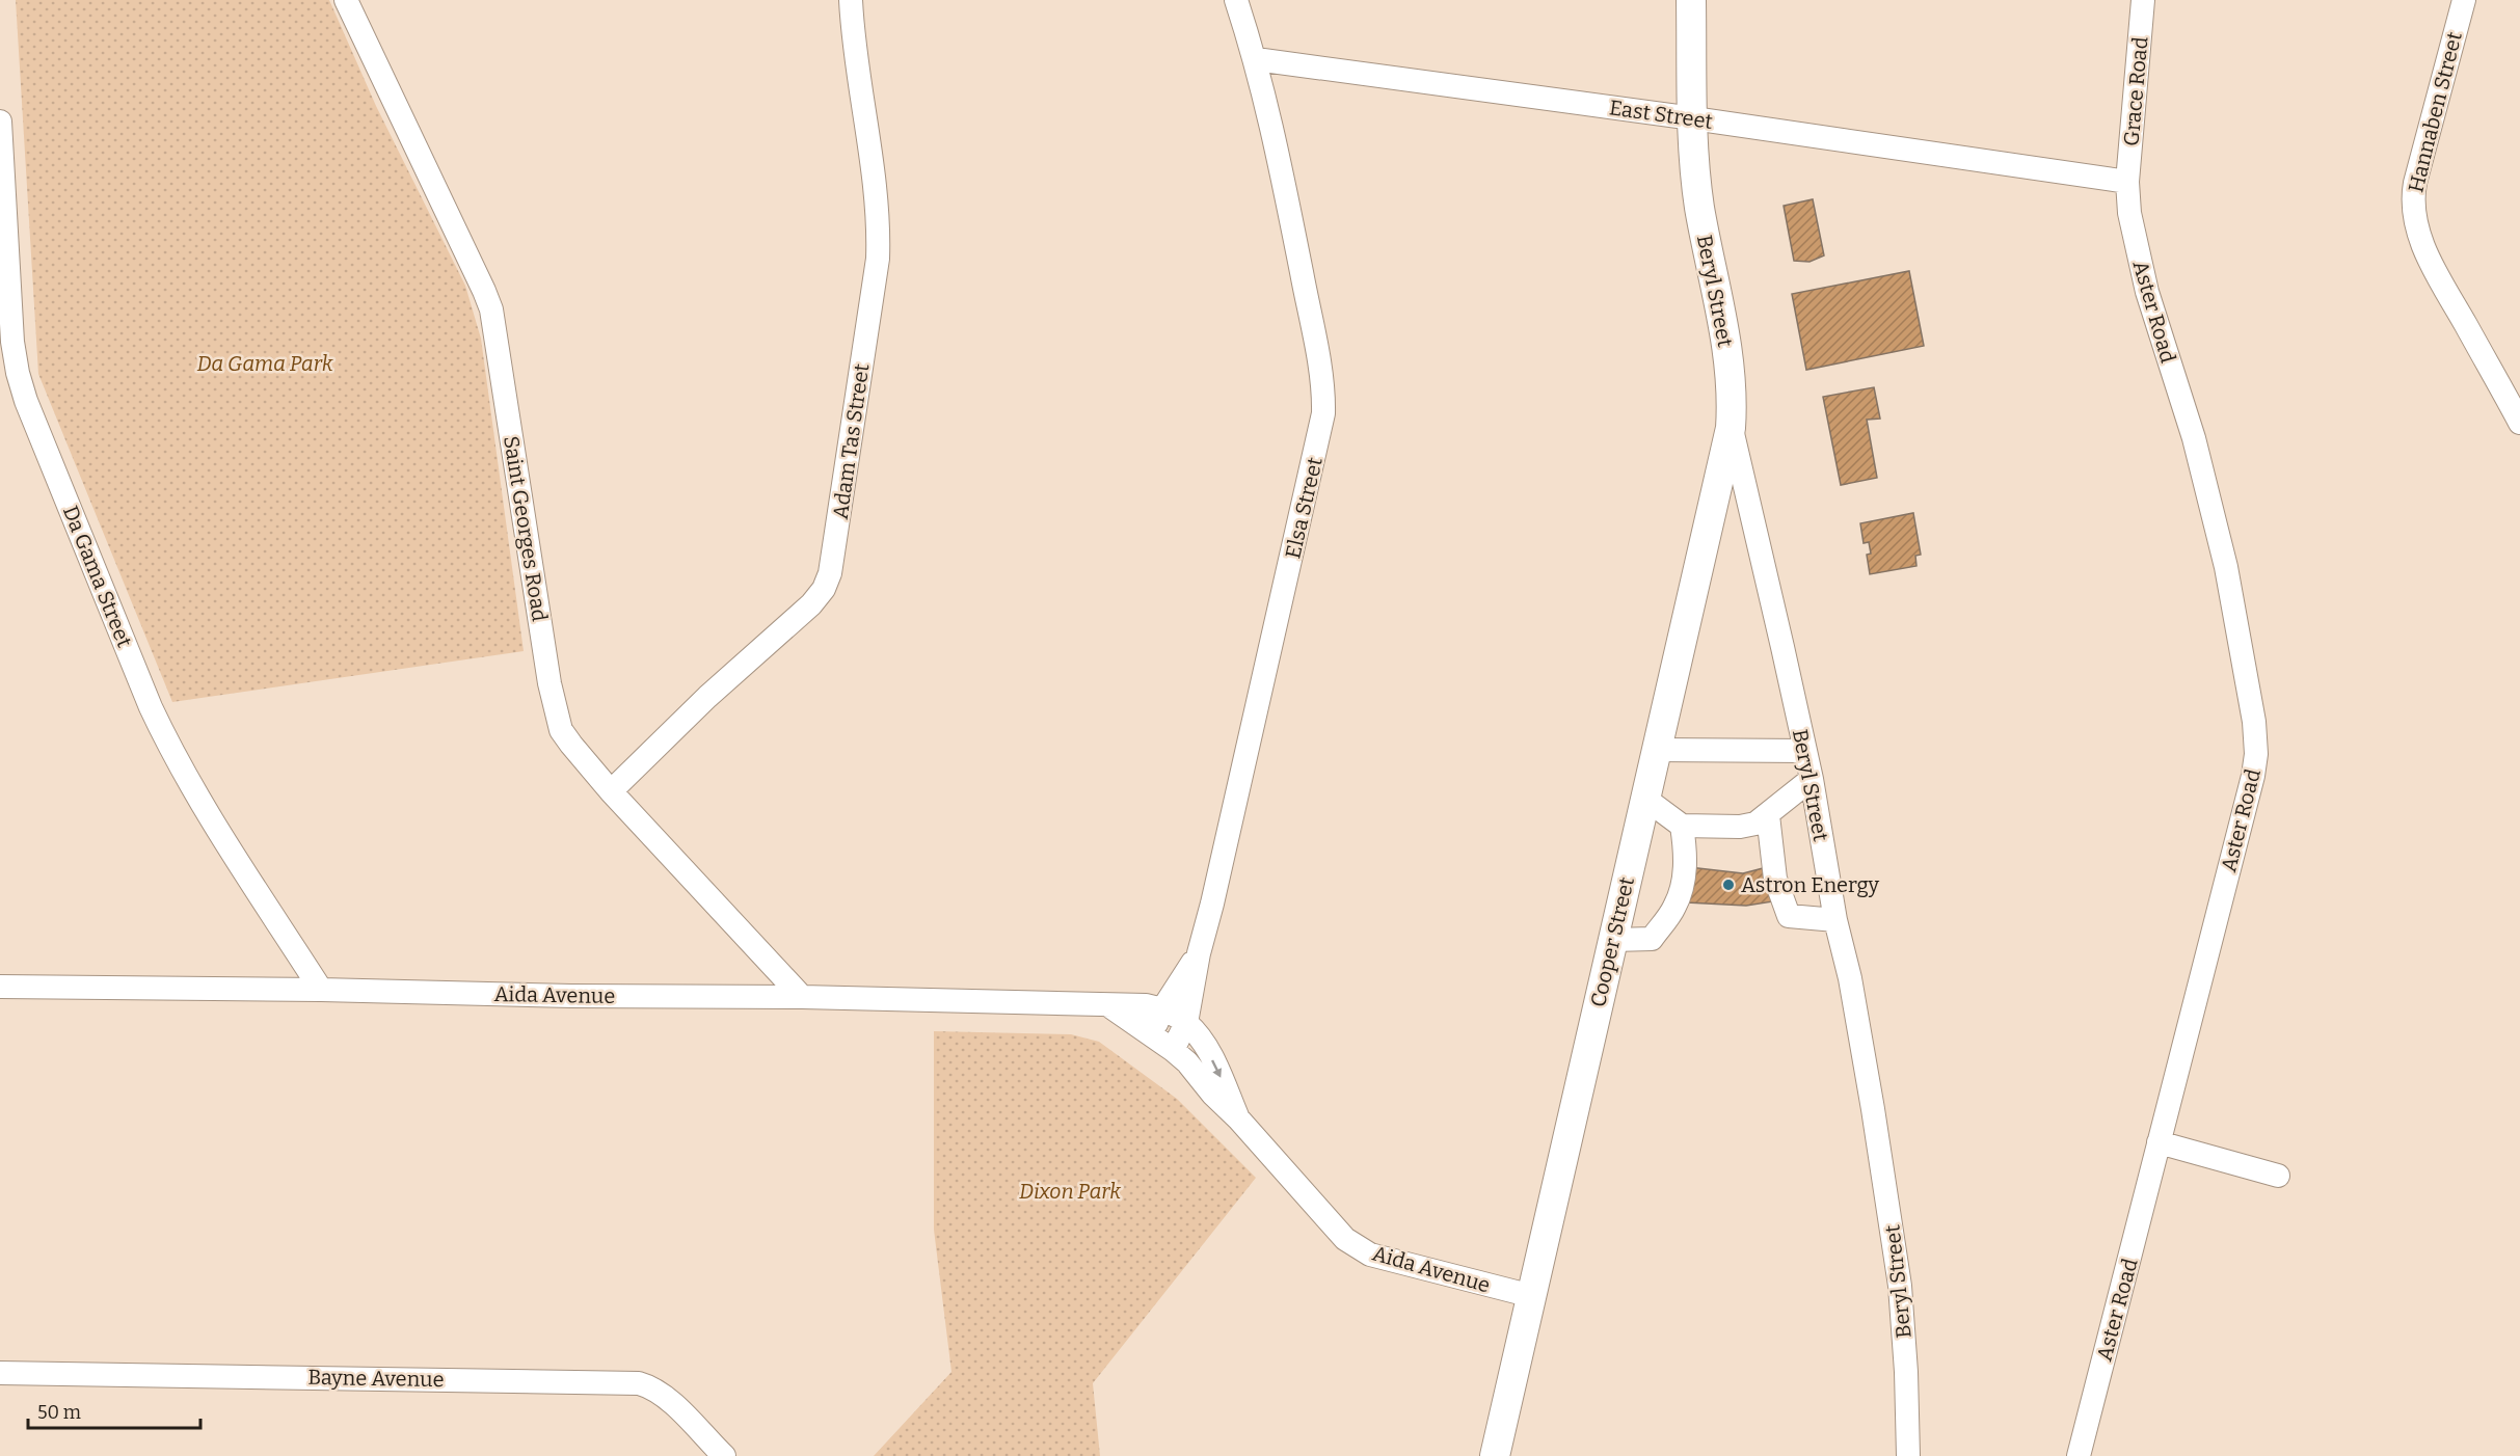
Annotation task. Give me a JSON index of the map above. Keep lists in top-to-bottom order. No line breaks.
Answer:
{"streets":{"main road":["Beryl Street","Cooper Street"],"street":["Grace Road","Hannaben Street","East Street","Aster Road","Adam Tas Street","Elsa Street","Saint Georges Road","Da Gama Street","Aida Avenue","Bayne Avenue"]},"crossings":[["Grace Road","East Street"],["Grace Road","Aster Road"],["East Street","Beryl Street"],["East Street","Aster Road"],["East Street","Elsa Street"],["Beryl Street","Cooper Street"],["Adam Tas Street","Saint Georges Road"],["Elsa Street","Aida Avenue"],["Saint Georges Road","Aida Avenue"],["Da Gama Street","Aida Avenue"],["Cooper Street","Aida Avenue"]],"parks":["Da Gama Park","Dixon Park"],"places":["Astron Energy"],"scale_bar":"50 m"}
